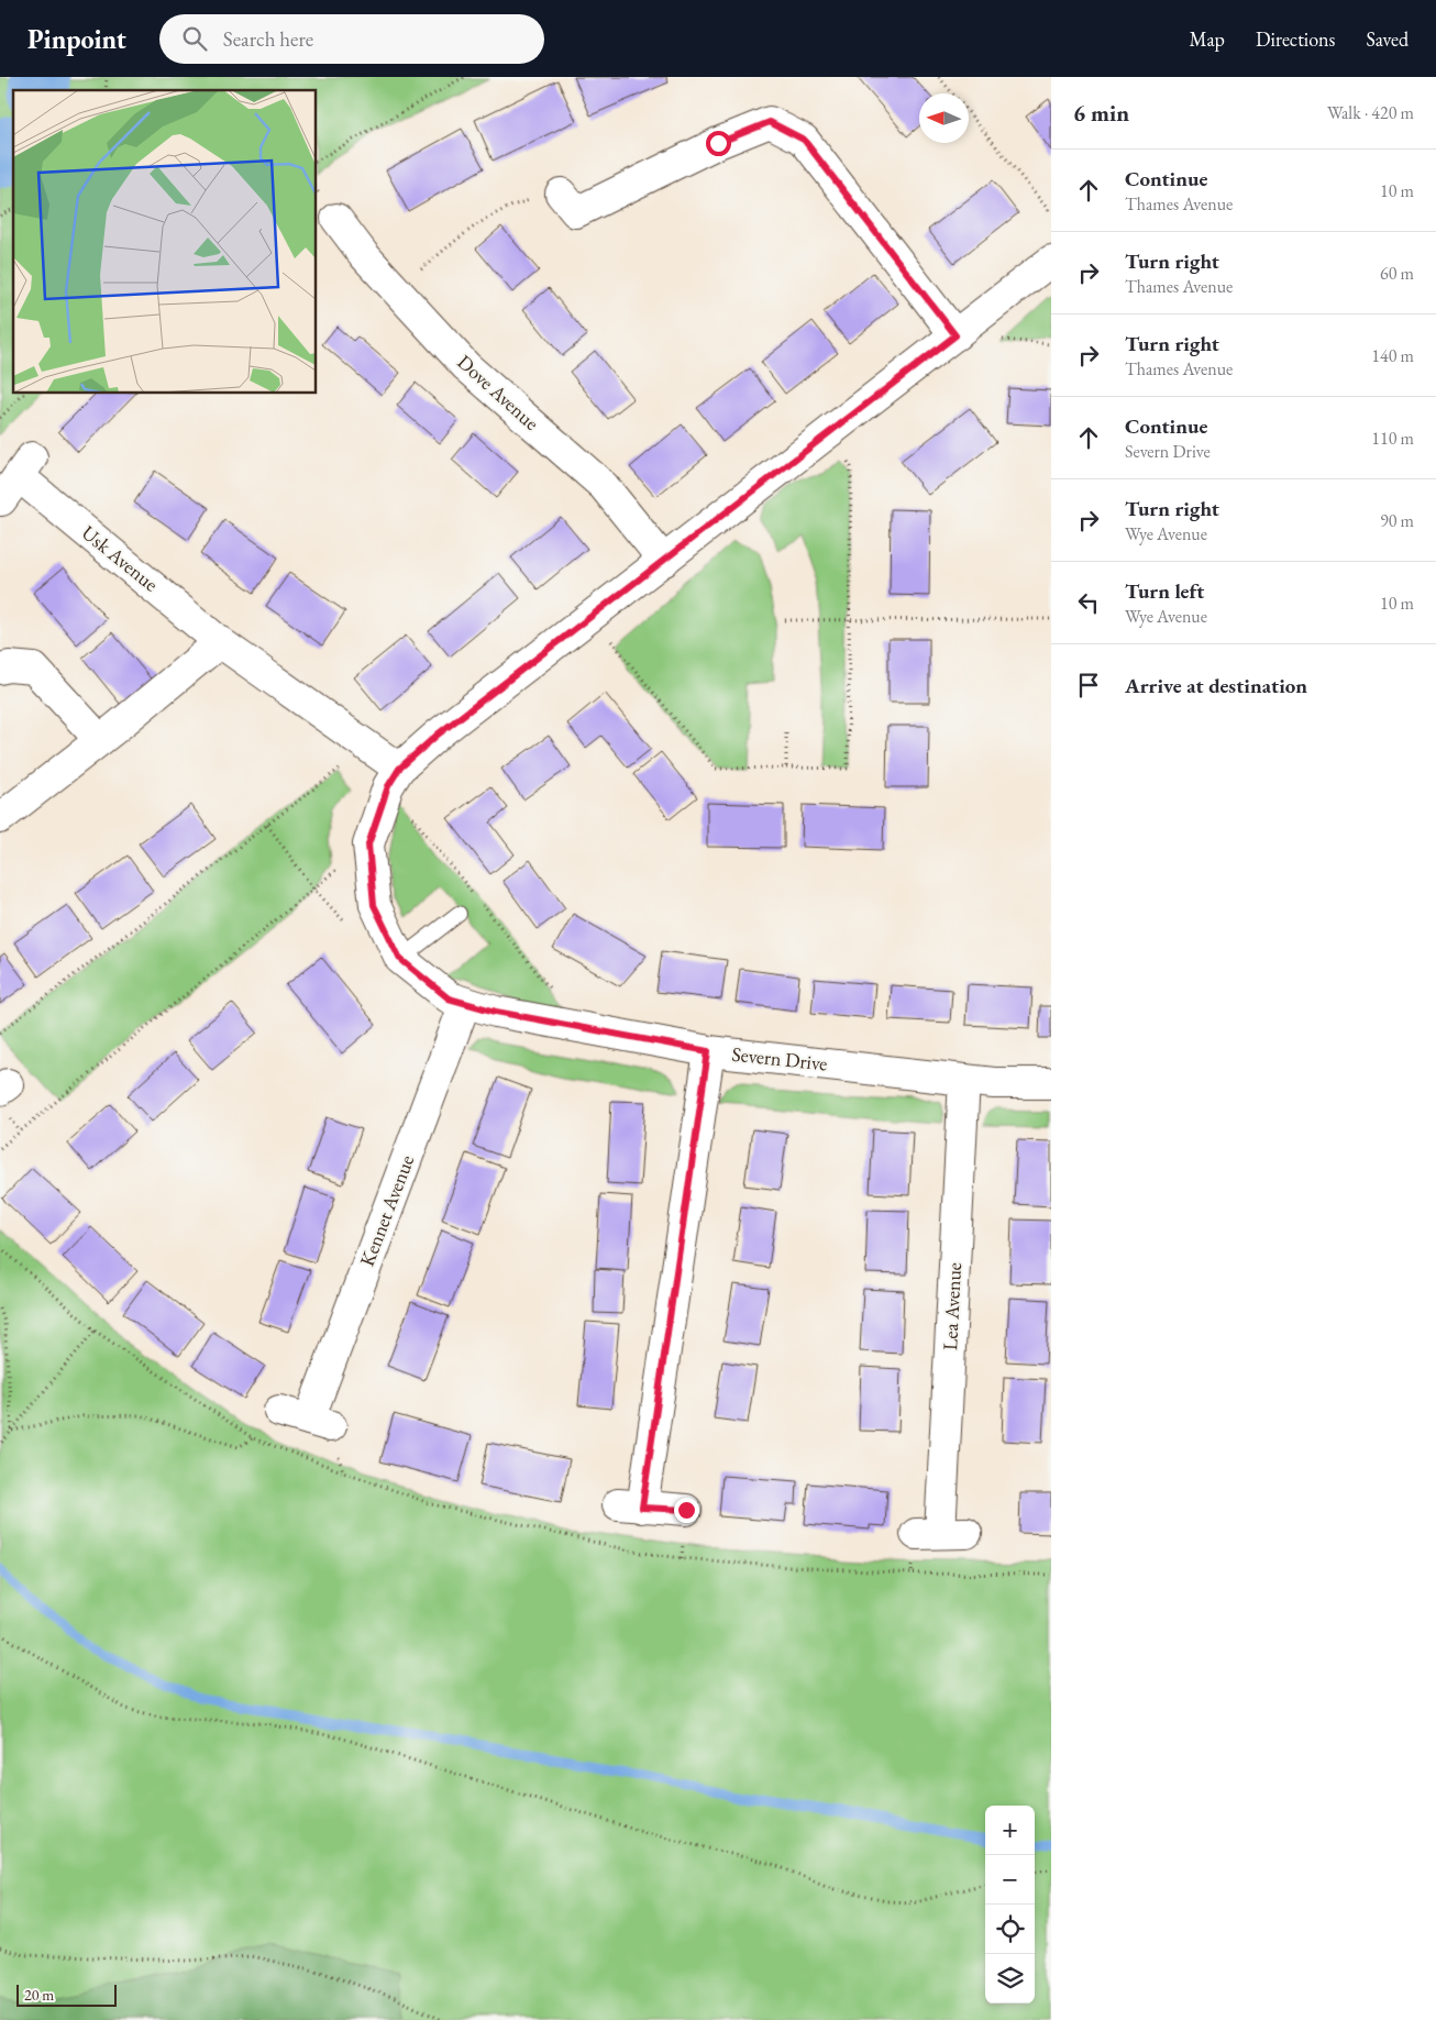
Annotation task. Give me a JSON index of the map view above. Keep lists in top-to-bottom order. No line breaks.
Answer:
{"streets":{"street":["Dove Avenue","Usk Avenue","Severn Drive","Kennet Avenue","Lea Avenue"]},"crossings":[["Dove Avenue","Severn Drive"],["Usk Avenue","Severn Drive"],["Severn Drive","Kennet Avenue"],["Severn Drive","Lea Avenue"]],"scale_bar":"20 m","north":"left","page":{"header":"Pinpoint","search":"Search here","nav":["Map","Directions","Saved"],"heading":["6 min","Walk · 420 m"],"list":[["Continue","Thames Avenue","10 m"],["Turn right","Thames Avenue","60 m"],["Turn right","Thames Avenue","140 m"],["Continue","Severn Drive","110 m"],["Turn right","Wye Avenue","90 m"],["Turn left","Wye Avenue","10 m"],"Arrive at destination"],"map_buttons":["+","−"],"scale":"20 m"}}
